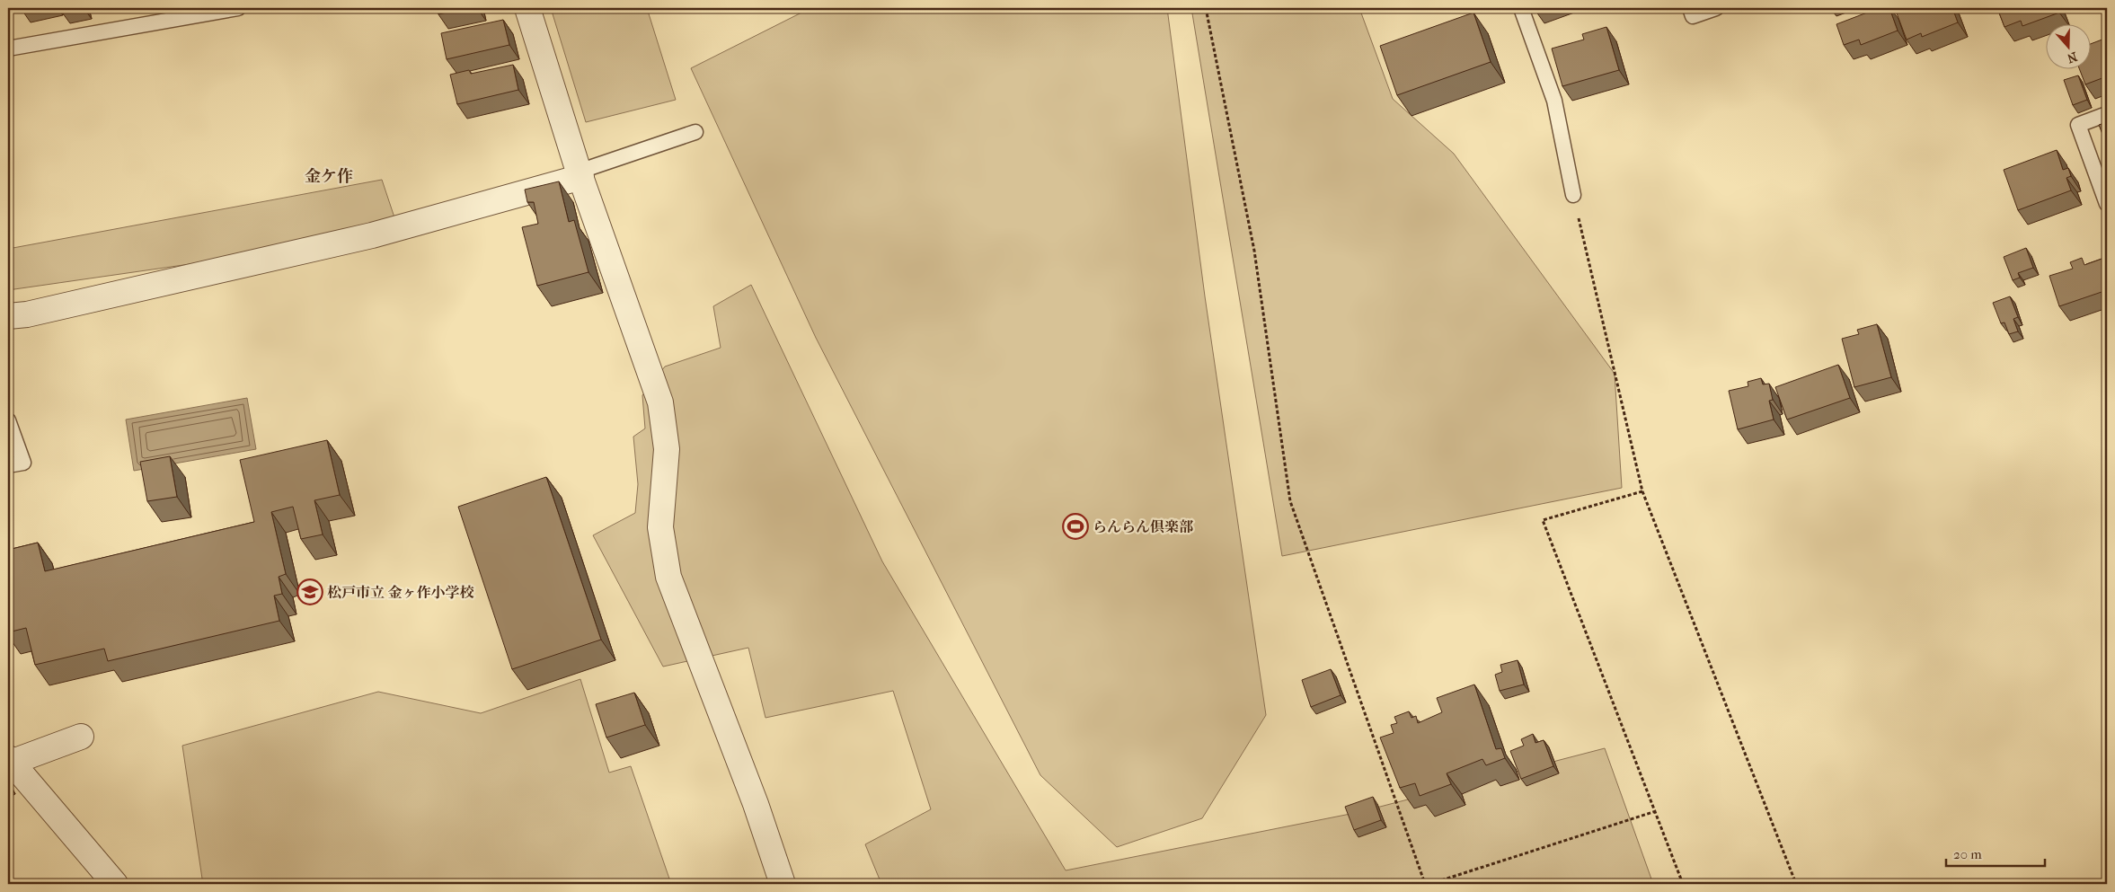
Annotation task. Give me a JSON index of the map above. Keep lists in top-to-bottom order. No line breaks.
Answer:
{"districts":["金ケ作"],"places":{"sports":["らんらん倶楽部"],"school or university":["松戸市立 金ヶ作小学校"]},"scale_bar":"20 m","north":"bottom"}
